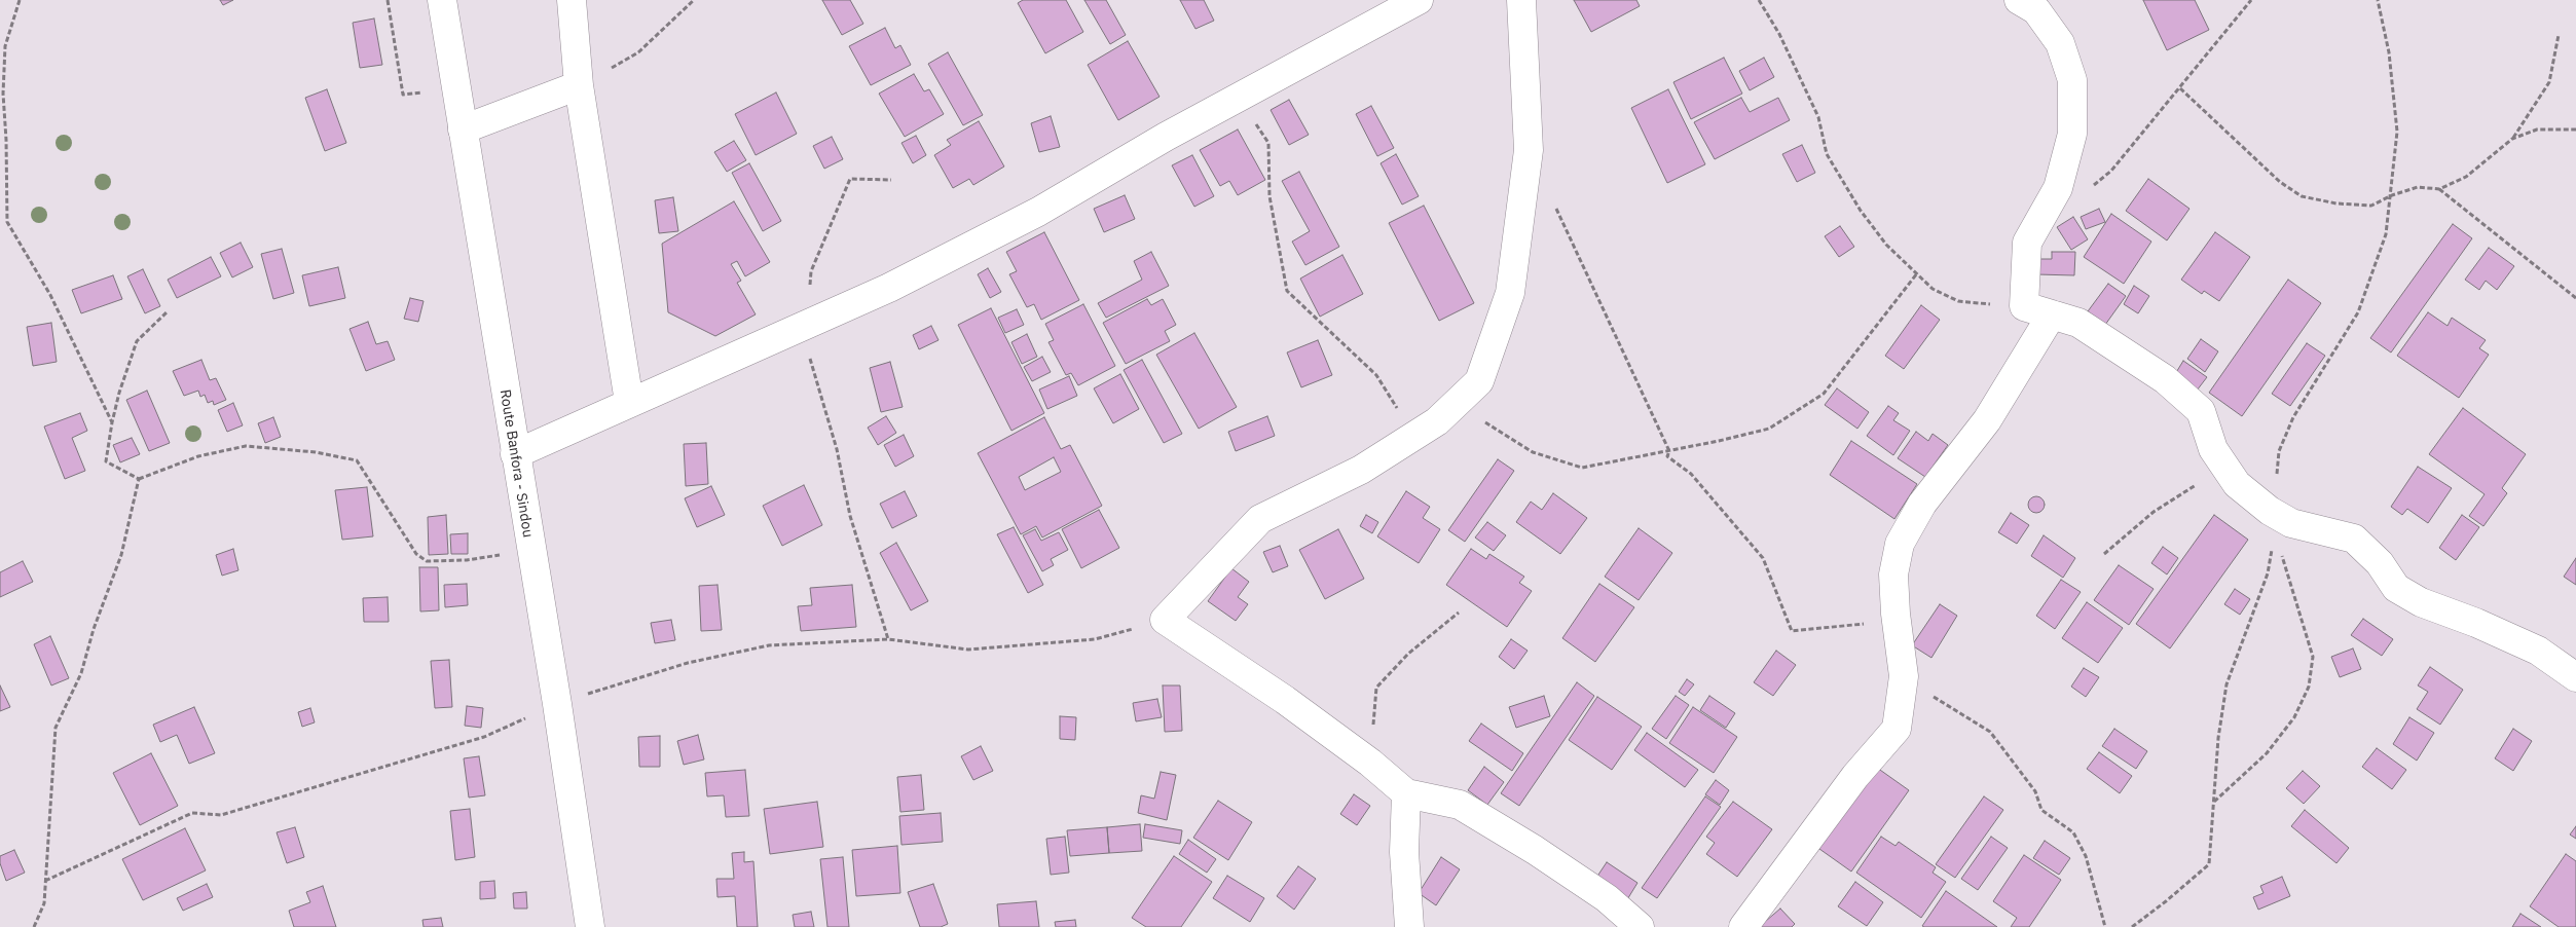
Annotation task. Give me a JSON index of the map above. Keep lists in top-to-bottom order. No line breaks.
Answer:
{"streets":{"street":["Route Banfora - Sindou"]}}
